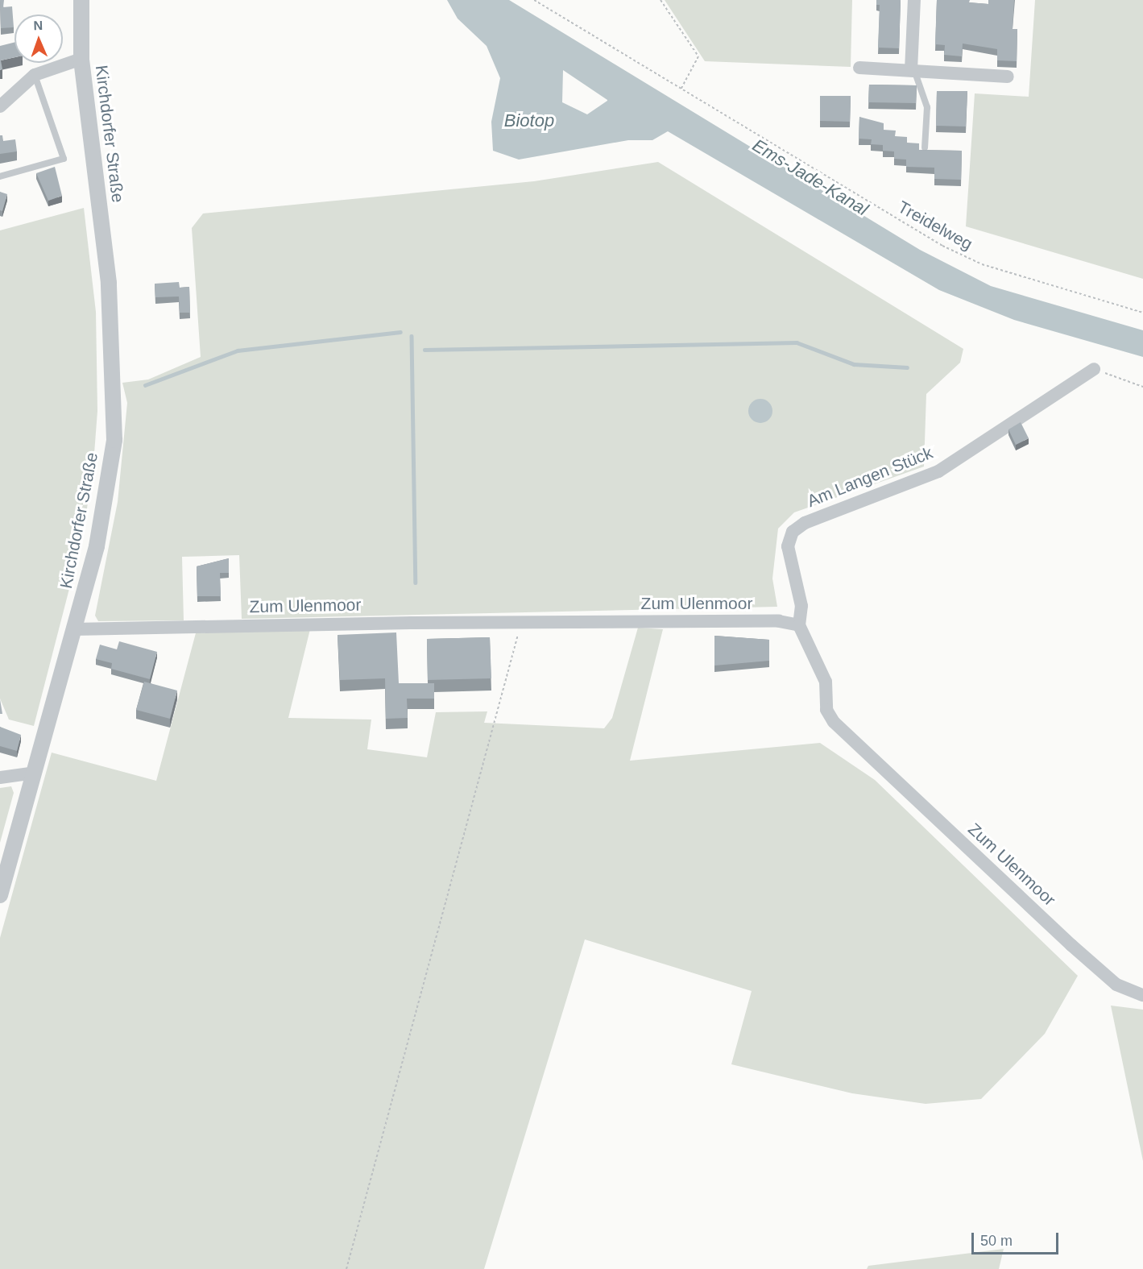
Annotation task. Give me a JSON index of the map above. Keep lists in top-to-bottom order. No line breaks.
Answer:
{"streets":{"street":["Kirchdorfer Straße","Am Langen Stück","Zum Ulenmoor"],"path":["Treidelweg"]},"crossings":[["Kirchdorfer Straße","Zum Ulenmoor"],["Am Langen Stück","Zum Ulenmoor"]],"water":["Biotop","Ems-Jade-Kanal"],"scale_bar":"50 m","north":"top"}
